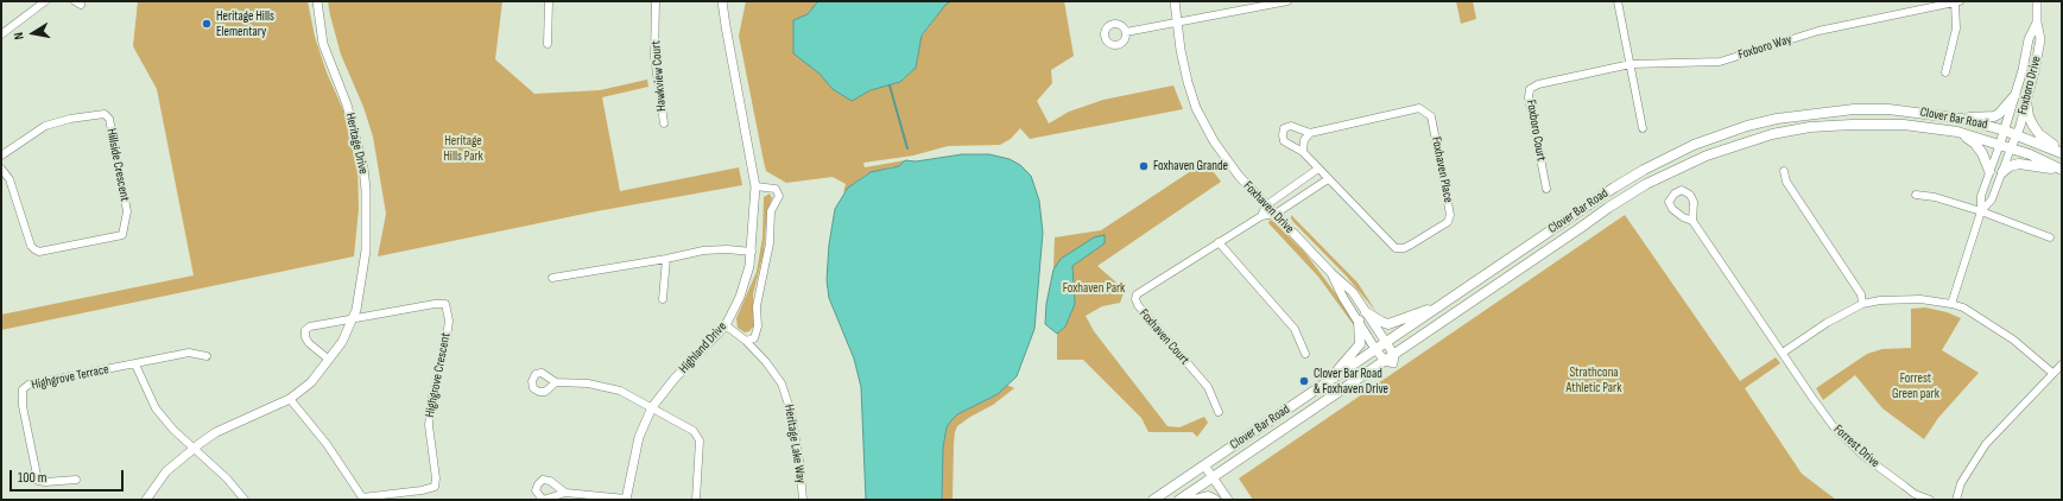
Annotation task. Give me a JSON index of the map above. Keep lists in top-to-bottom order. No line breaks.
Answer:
{"streets":{"main road":["Clover Bar Road"],"street":["Foxboro Way","Hawkview Court","Foxboro Drive","Foxboro Court","Heritage Drive","Hillside Crescent","Foxhaven Place","Foxhaven Drive","Foxhaven Court","Highland Drive","Highgrove Crescent","Highgrove Terrace","Heritage Lake Way","Forrest Drive"]},"crossings":[["Foxboro Way","Foxboro Court"],["Foxboro Drive","Clover Bar Road"],["Clover Bar Road","Foxhaven Drive"],["Heritage Drive","Highgrove Crescent"],["Highland Drive","Heritage Lake Way"]],"parks":["Heritage Hills Park","Foxhaven Park","Strathcona Athletic Park","Forrest Green park"],"places":["Heritage Hills Elementary","Foxhaven Grande","Clover Bar Road & Foxhaven Drive"],"scale_bar":"100 m","north":"left"}
